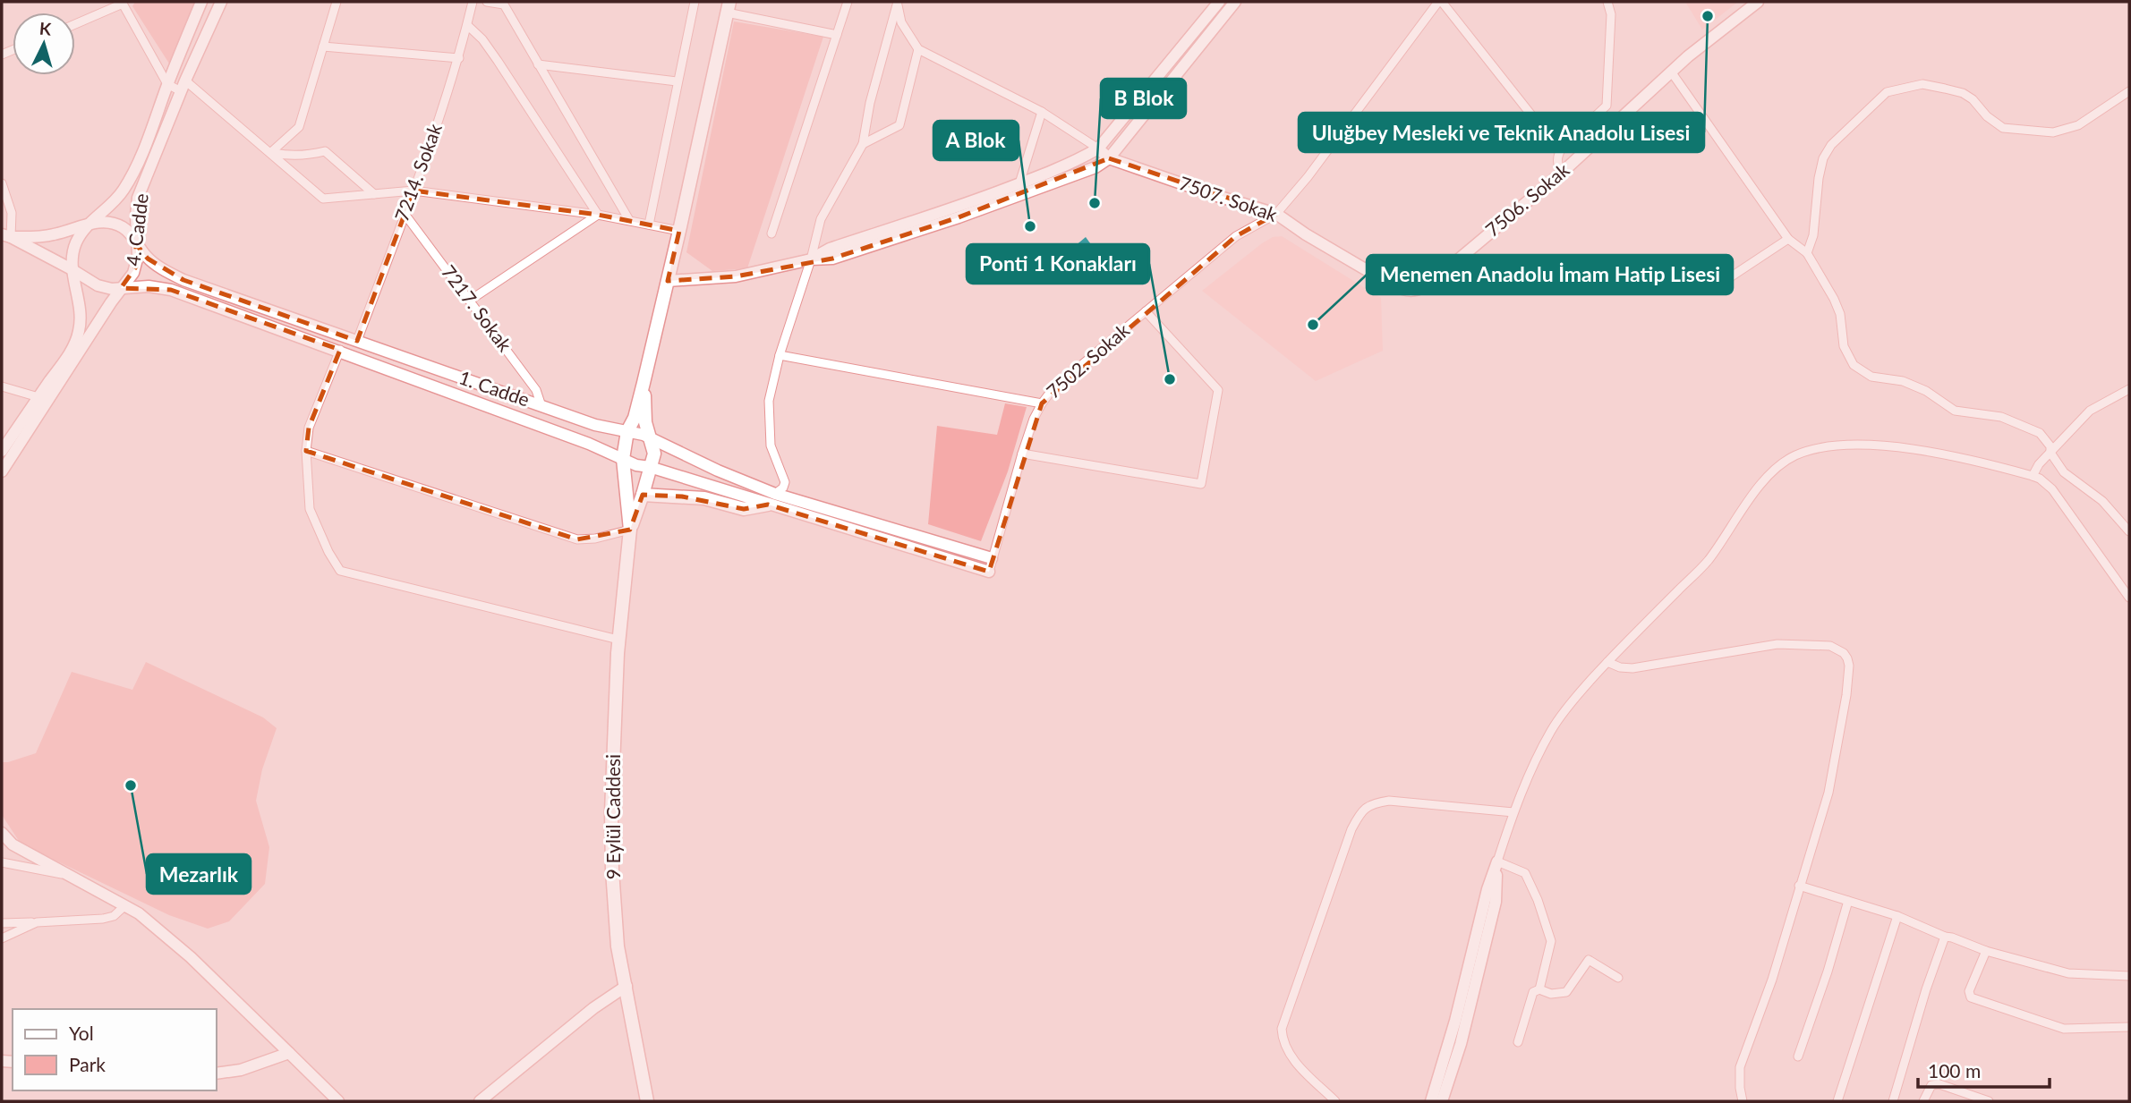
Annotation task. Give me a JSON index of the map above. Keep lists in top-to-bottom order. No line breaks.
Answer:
{"streets":{"main road":["9 Eylül Caddesi"],"street":["7214. Sokak","7507. Sokak","7506. Sokak","4. Cadde","7217. Sokak","7502. Sokak","1. Cadde"]},"crossings":[["7214. Sokak","7217. Sokak"],["7214. Sokak","1. Cadde"],["7507. Sokak","7506. Sokak"],["7507. Sokak","7502. Sokak"],["4. Cadde","1. Cadde"],["7217. Sokak","1. Cadde"],["7502. Sokak","1. Cadde"],["1. Cadde","9 Eylül Caddesi"]],"places":["Uluğbey Mesleki ve Teknik Anadolu Lisesi","B Blok","A Blok","Menemen Anadolu İmam Hatip Lisesi","Ponti 1 Konakları","Mezarlık"],"legend":["Yol","Park"],"scale_bar":"100 m","north":"top"}
